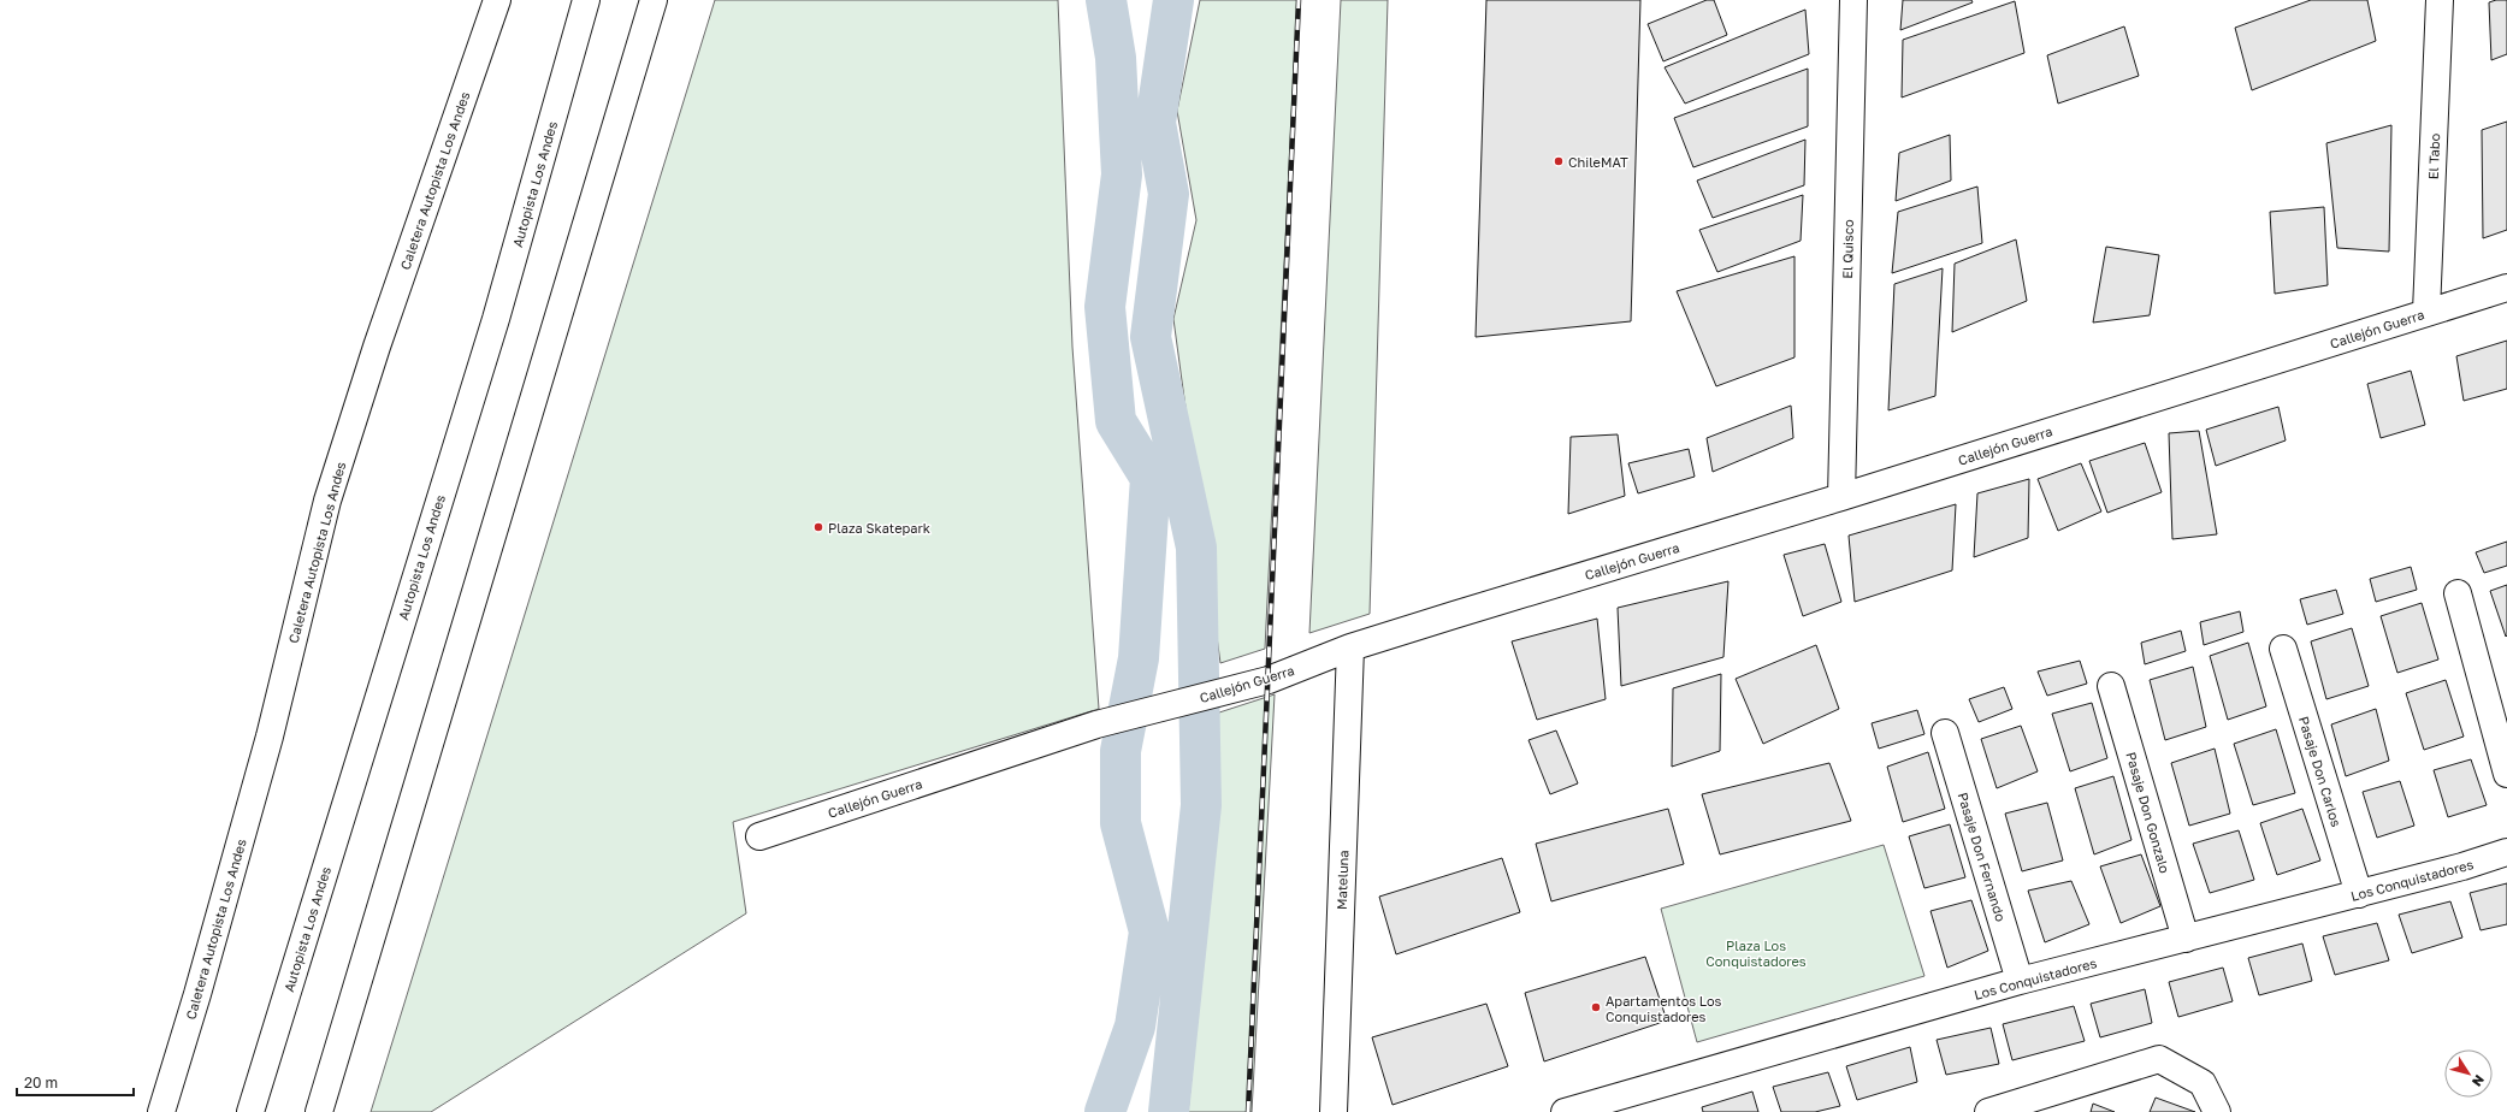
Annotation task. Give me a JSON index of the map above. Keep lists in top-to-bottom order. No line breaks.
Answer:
{"streets":{"main road":["El Tabo","Caletera Autopista Los Andes","Autopista Los Andes","El Quisco","Callejón Guerra","Pasaje Don Carlos","Pasaje Don Gonzalo","Pasaje Don Fernando","Mateluna","Los Conquistadores"]},"crossings":[["El Tabo","Callejón Guerra"],["El Quisco","Callejón Guerra"],["Callejón Guerra","Mateluna"],["Pasaje Don Carlos","Los Conquistadores"],["Pasaje Don Gonzalo","Los Conquistadores"],["Pasaje Don Fernando","Los Conquistadores"]],"parks":["Plaza Los Conquistadores"],"places":["ChileMAT","Plaza Skatepark","Apartamentos Los Conquistadores"],"scale_bar":"20 m","north":"bottom right"}
